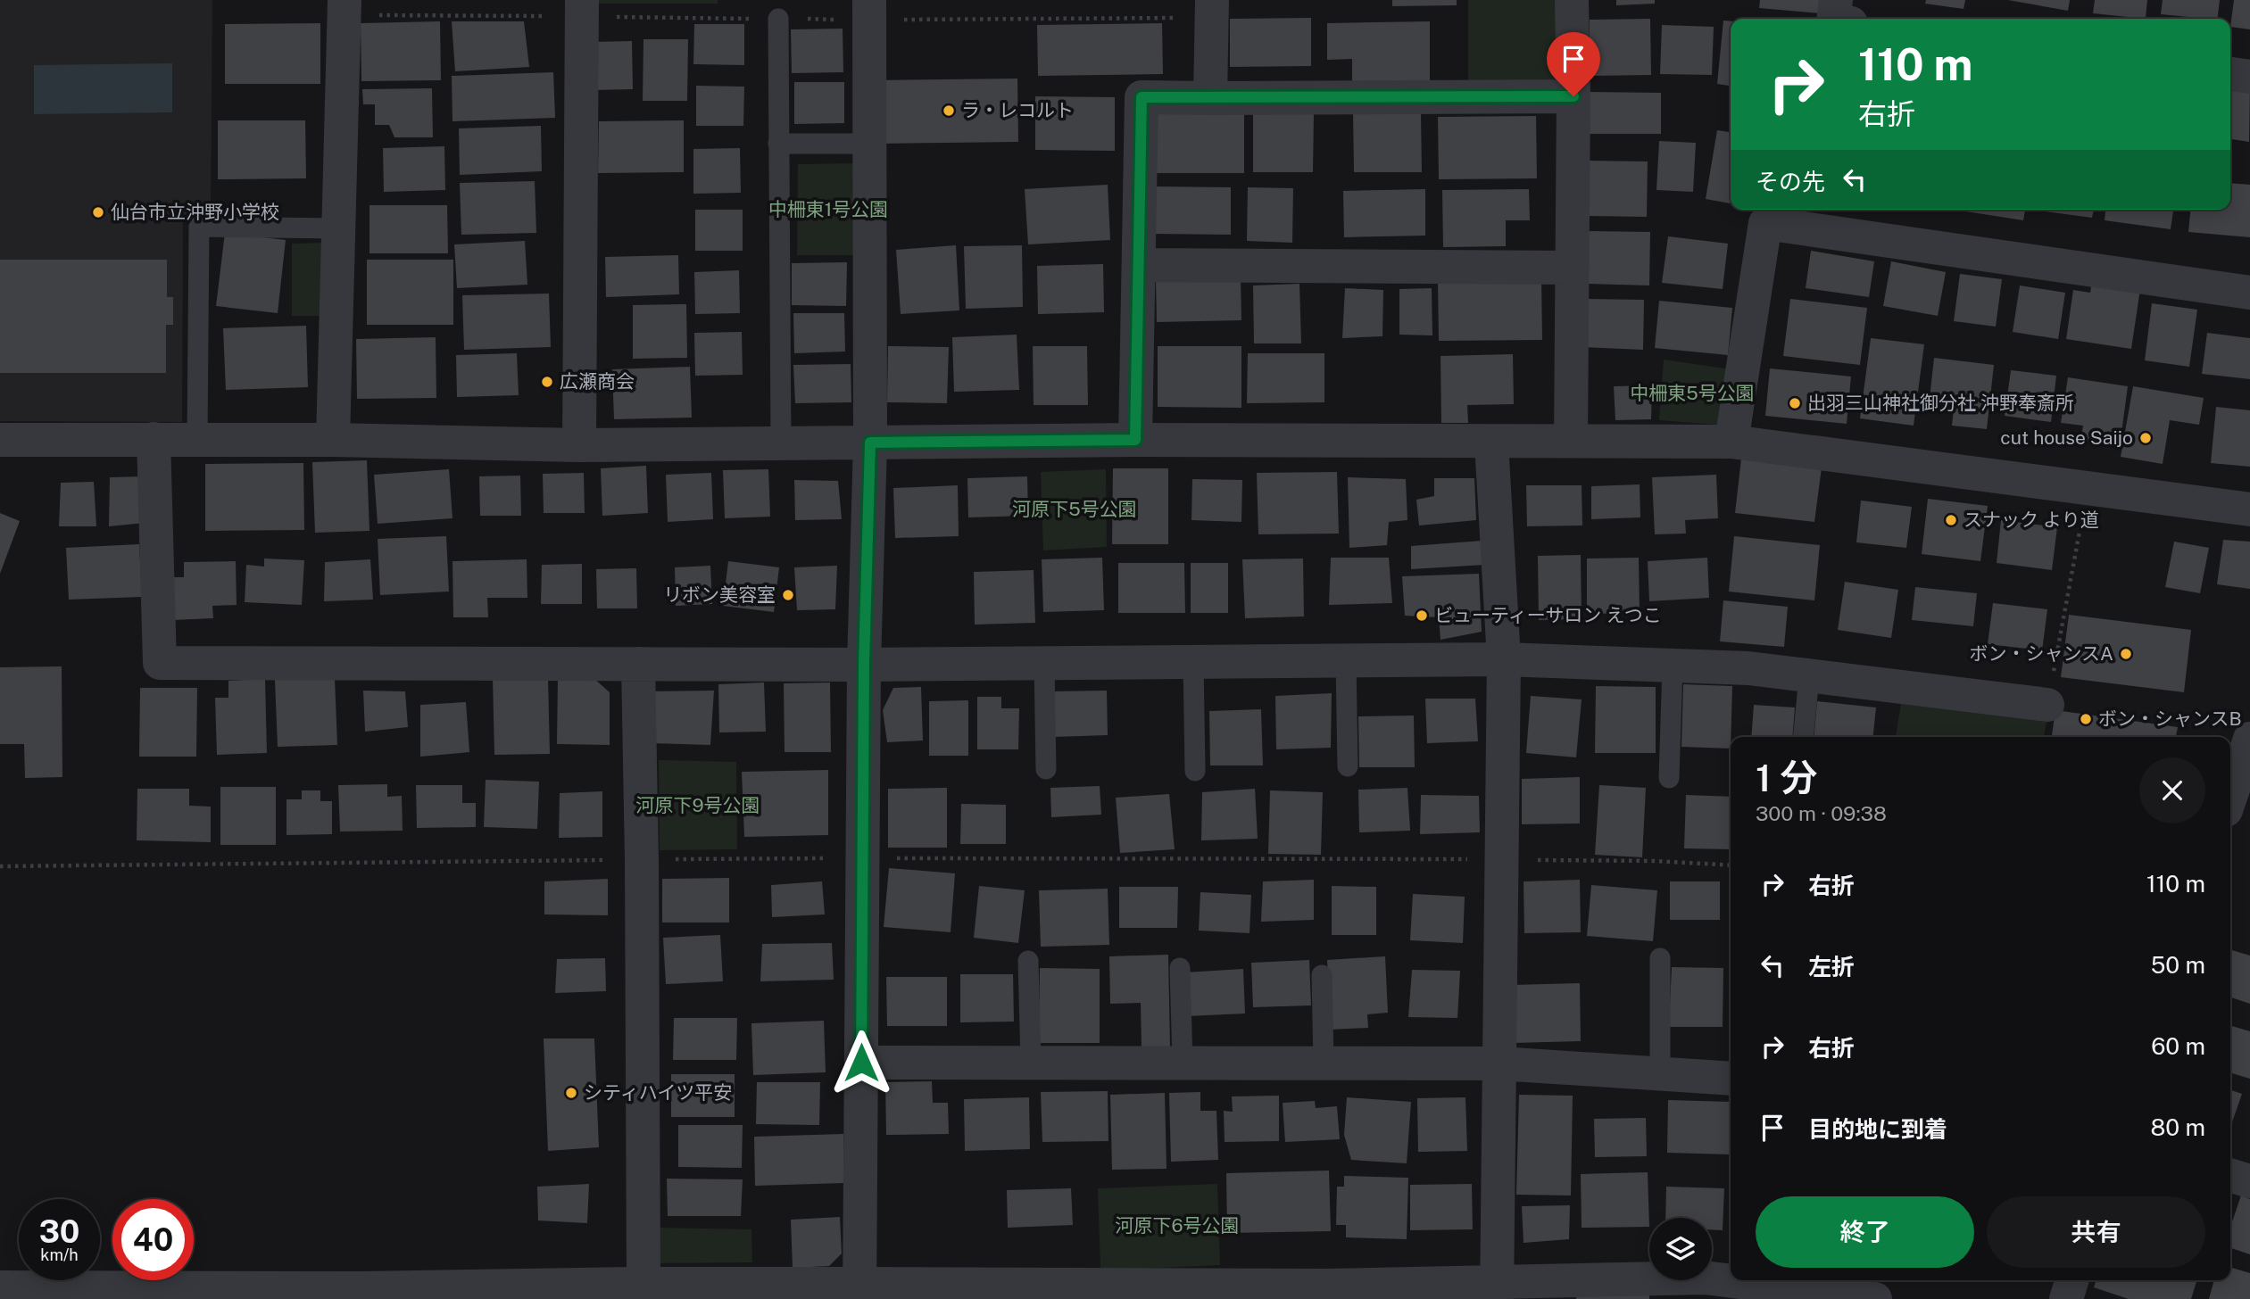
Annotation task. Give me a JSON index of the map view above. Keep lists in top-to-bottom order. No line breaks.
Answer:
{"parks":["中柵東1号公園","中柵東5号公園","河原下5号公園","河原下9号公園","河原下6号公園"],"places":["ラ・レコルト","仙台市立沖野小学校","広瀬商会","出羽三山神社御分社 沖野奉斎所","cut house Saijo","スナック より道","リボン美容室","ビューティーサロン えつこ","ボン・シャンスA","ボン・シャンスB","シティハイツ平安"],"page":{"turn":["110 m","右折"],"then":"その先","heading":["1 分","300 m · 09:38"],"list":[{"name":"右折","value":"110 m"},{"name":"左折","value":"50 m"},{"name":"右折","value":"60 m"},{"name":"目的地に到着","value":"80 m"}],"buttons":["終了","共有"],"speed":"30 km/h","limit":"40"}}
